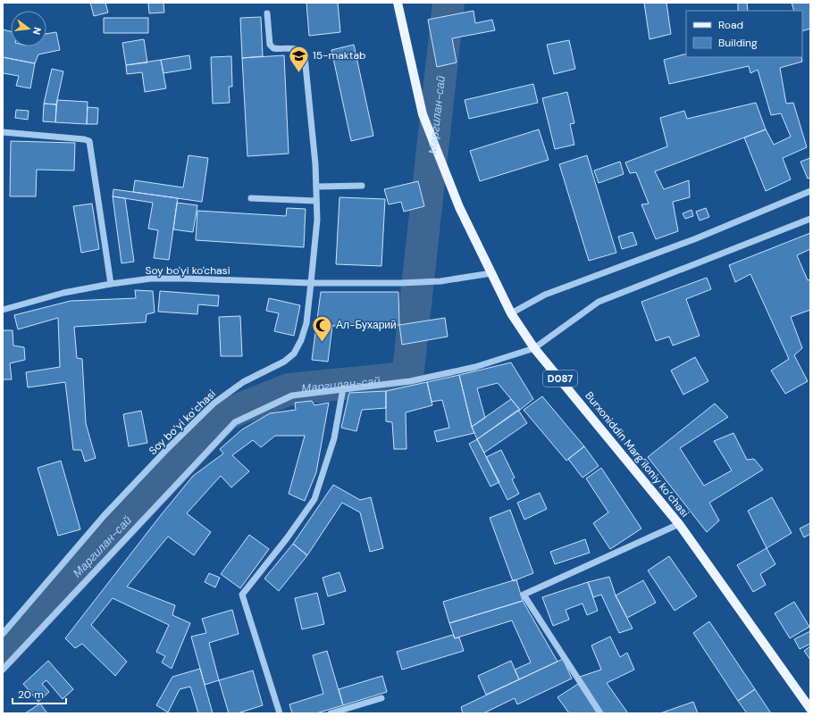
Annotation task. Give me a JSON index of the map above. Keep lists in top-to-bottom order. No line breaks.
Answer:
{"streets":{"main road":["D087","Burxoniddin Marg’iloniy ko’chasi"],"street":["Soy bo'yi ko'chasi","Soy boʻyi koʻchasi"]},"crossings":[["Soy bo'yi ko'chasi","Soy boʻyi koʻchasi"]],"water":["Маргилан-сай"],"places":{"school or university":["15-maktab"],"mosque":["Ал-Бухарий"]},"legend":["Road","Building"],"scale_bar":"20 m","north":"right"}
